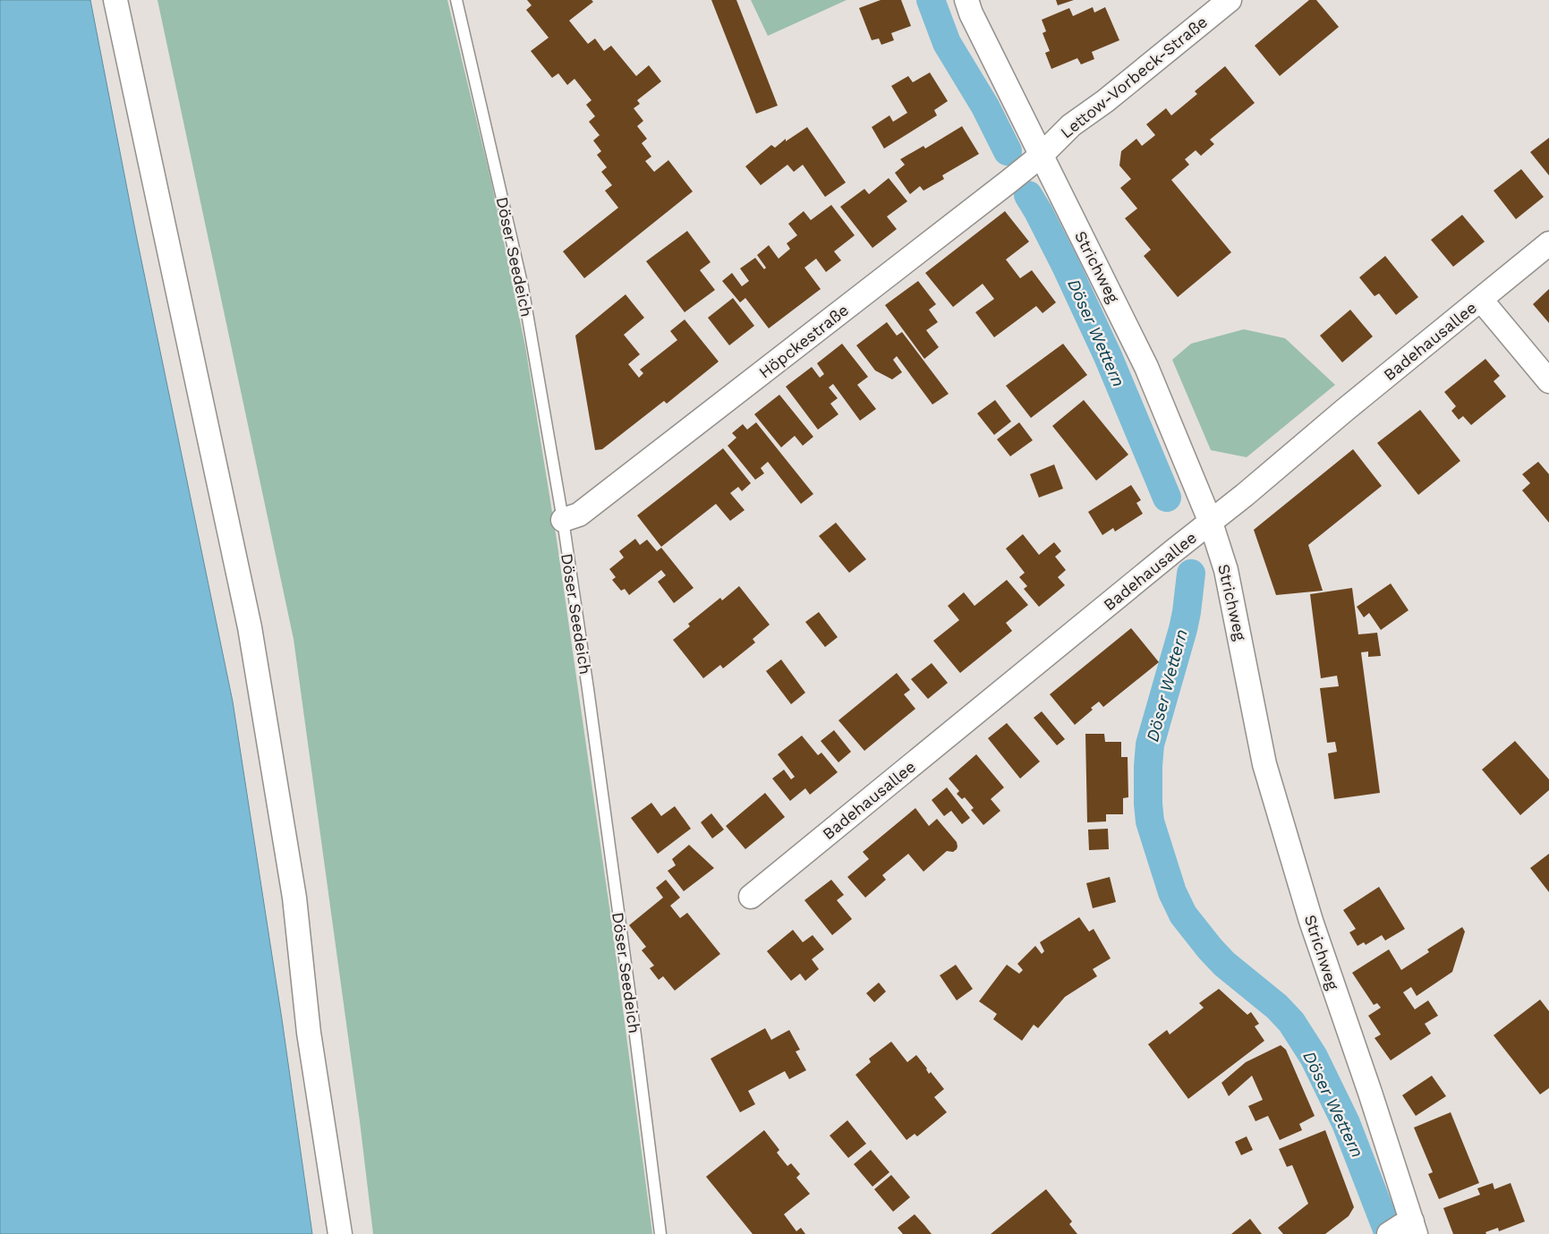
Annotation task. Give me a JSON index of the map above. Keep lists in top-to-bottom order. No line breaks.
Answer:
{"streets":{"street":["Lettow-Vorbeck-Straße","Strichweg","Höpckestraße","Badehausallee"],"lane":["Döser Seedeich"]},"crossings":[["Lettow-Vorbeck-Straße","Strichweg"],["Lettow-Vorbeck-Straße","Höpckestraße"],["Döser Seedeich","Höpckestraße"],["Strichweg","Höpckestraße"],["Strichweg","Badehausallee"]],"water":["Döser Wettern"]}
